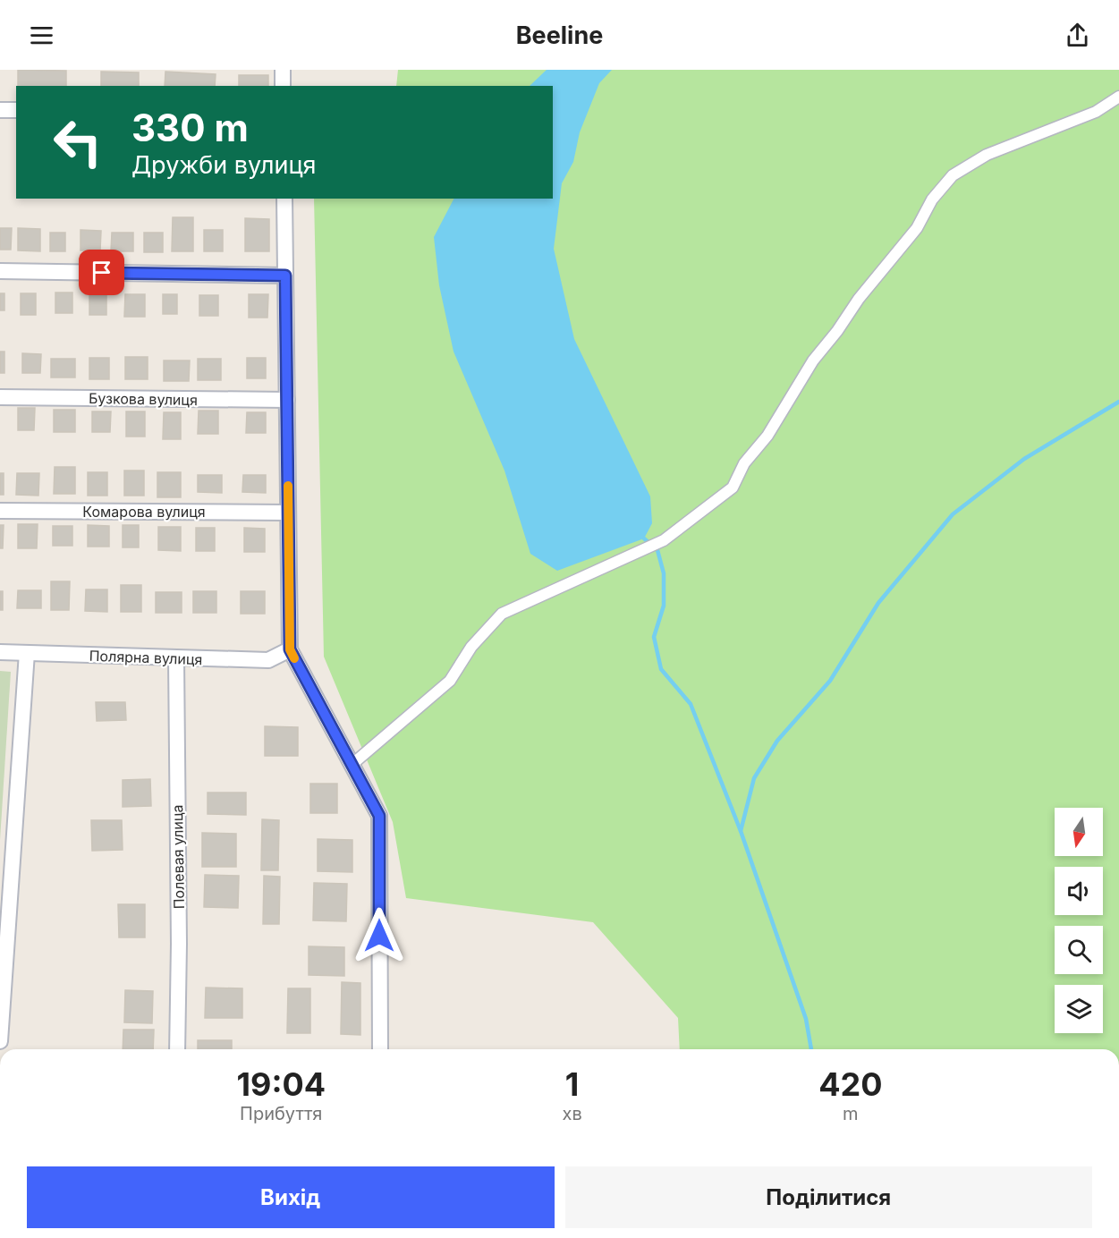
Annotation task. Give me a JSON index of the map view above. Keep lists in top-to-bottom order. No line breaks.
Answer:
{"streets":{"street":["Бузкова вулиця","Комарова вулиця","Полярна вулиця","Полевая улица"]},"crossings":[["Полярна вулиця","Полевая улица"]],"north":"bottom","page":{"header":"Beeline","turn":["330 m","Дружби вулиця"],"eta":["19:04","Прибуття","1","хв","420","m"],"buttons":["Вихід","Поділитися"]}}
